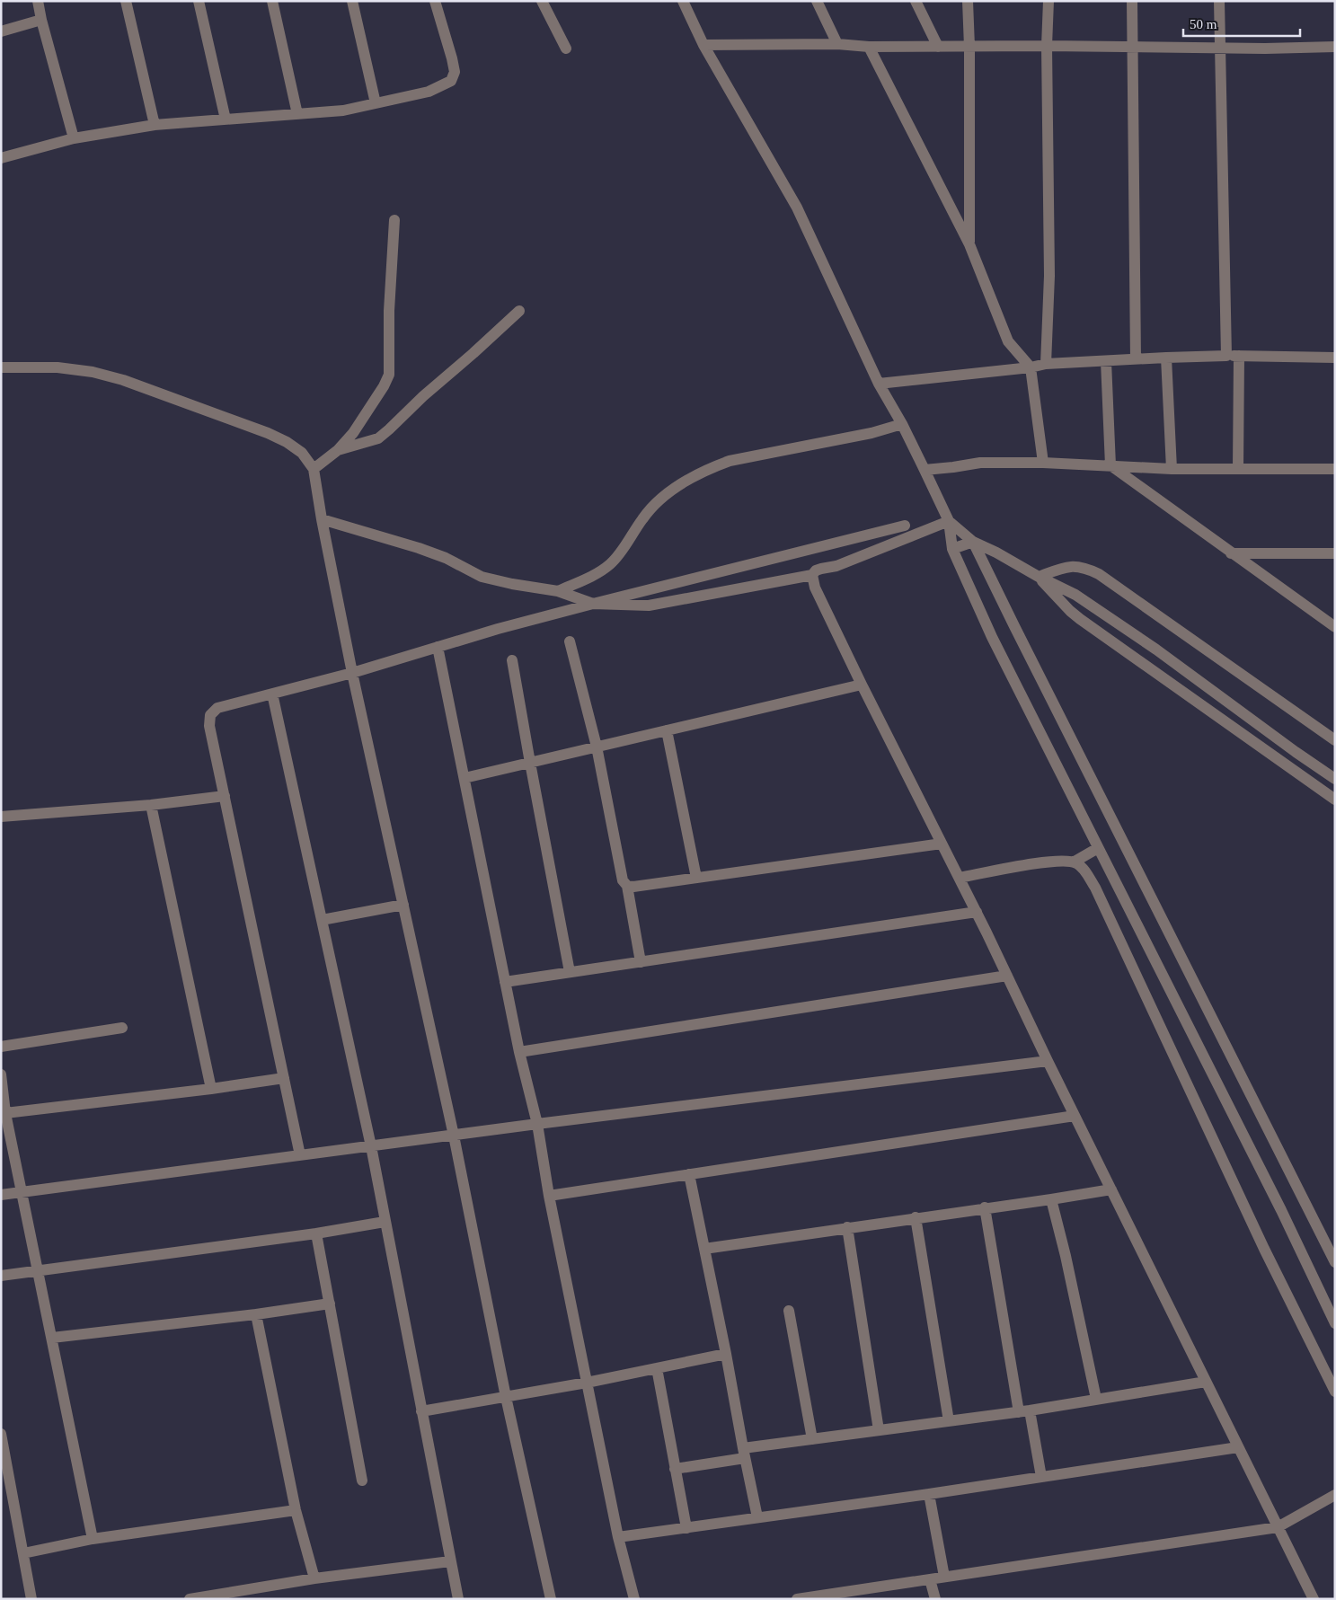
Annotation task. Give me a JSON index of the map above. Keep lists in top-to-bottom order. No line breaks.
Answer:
{"scale_bar":"50 m"}
